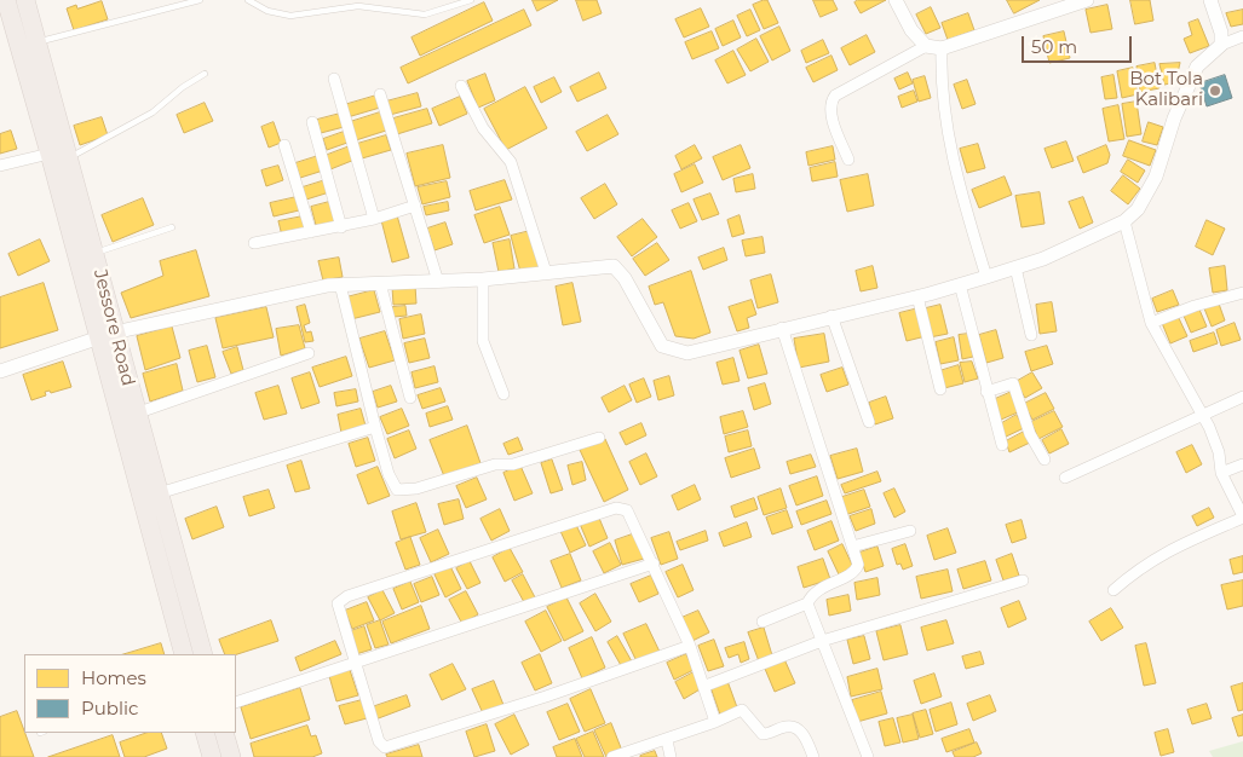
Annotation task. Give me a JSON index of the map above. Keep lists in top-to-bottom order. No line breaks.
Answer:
{"streets":{"highway":["Jessore Road"]},"places":["Bot Tola Kalibari"],"legend":["Homes","Public"],"scale_bar":"50 m"}
